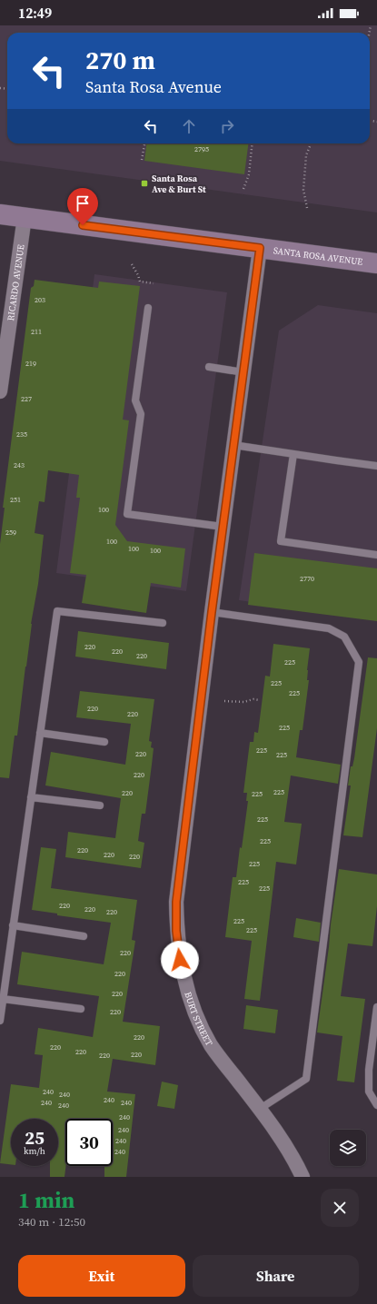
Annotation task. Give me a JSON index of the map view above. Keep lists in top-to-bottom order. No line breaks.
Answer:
{"streets":{"main road":["SANTA ROSA AVENUE"],"street":["RICARDO AVENUE","BURT STREET"]},"crossings":[["SANTA ROSA AVENUE","RICARDO AVENUE"],["SANTA ROSA AVENUE","BURT STREET"]],"places":{"transit":["Santa Rosa Ave & Burt St"]},"house_numbers":["2795","203","211","219","227","235","243","251","100","259","100","100","100","2770","220","220","220","225","225","225","220","220","225","225","220","225","220","225","220","225","225","225","220","220","220","225","225","225","220","220","220","225","225","220","220","220","220","220","220","220","220","220","240","240","240","240","240","240","240","240","240","240"],"page":{"status":"12:49","turn":["270 m","Santa Rosa Avenue"],"speed":"25 km/h","limit":"30","heading":["1 min","340 m · 12:50"],"buttons":["Exit","Share"]}}
